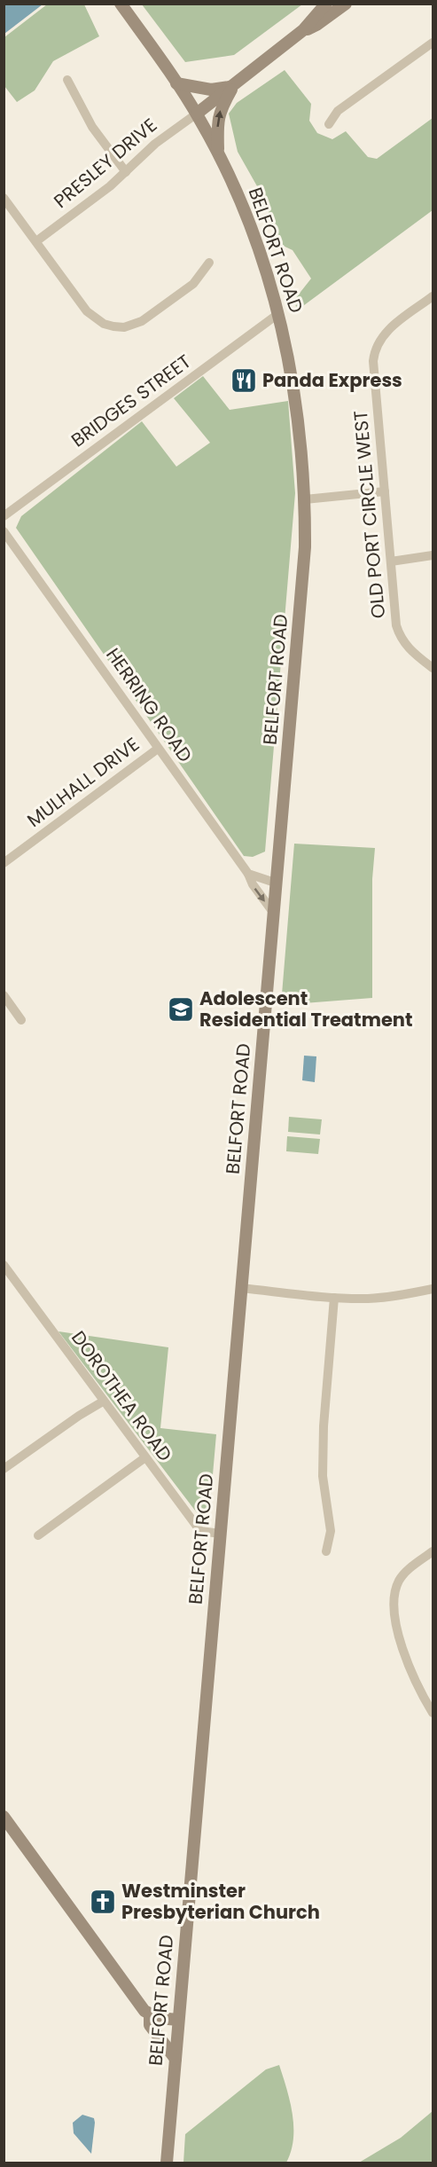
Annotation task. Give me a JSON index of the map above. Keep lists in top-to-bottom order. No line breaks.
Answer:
{"streets":{"street":["PRESLEY DRIVE","BELFORT ROAD","BRIDGES STREET","OLD PORT CIRCLE WEST","HERRING ROAD","MULHALL DRIVE","DOROTHEA ROAD"]},"crossings":[["PRESLEY DRIVE","BELFORT ROAD"],["BELFORT ROAD","BRIDGES STREET"],["BELFORT ROAD","HERRING ROAD"],["BELFORT ROAD","DOROTHEA ROAD"],["HERRING ROAD","MULHALL DRIVE"]],"places":{"restaurant":["Panda Express"],"school or university":["Adolescent Residential Treatment"],"church":["Westminster Presbyterian Church"]}}
